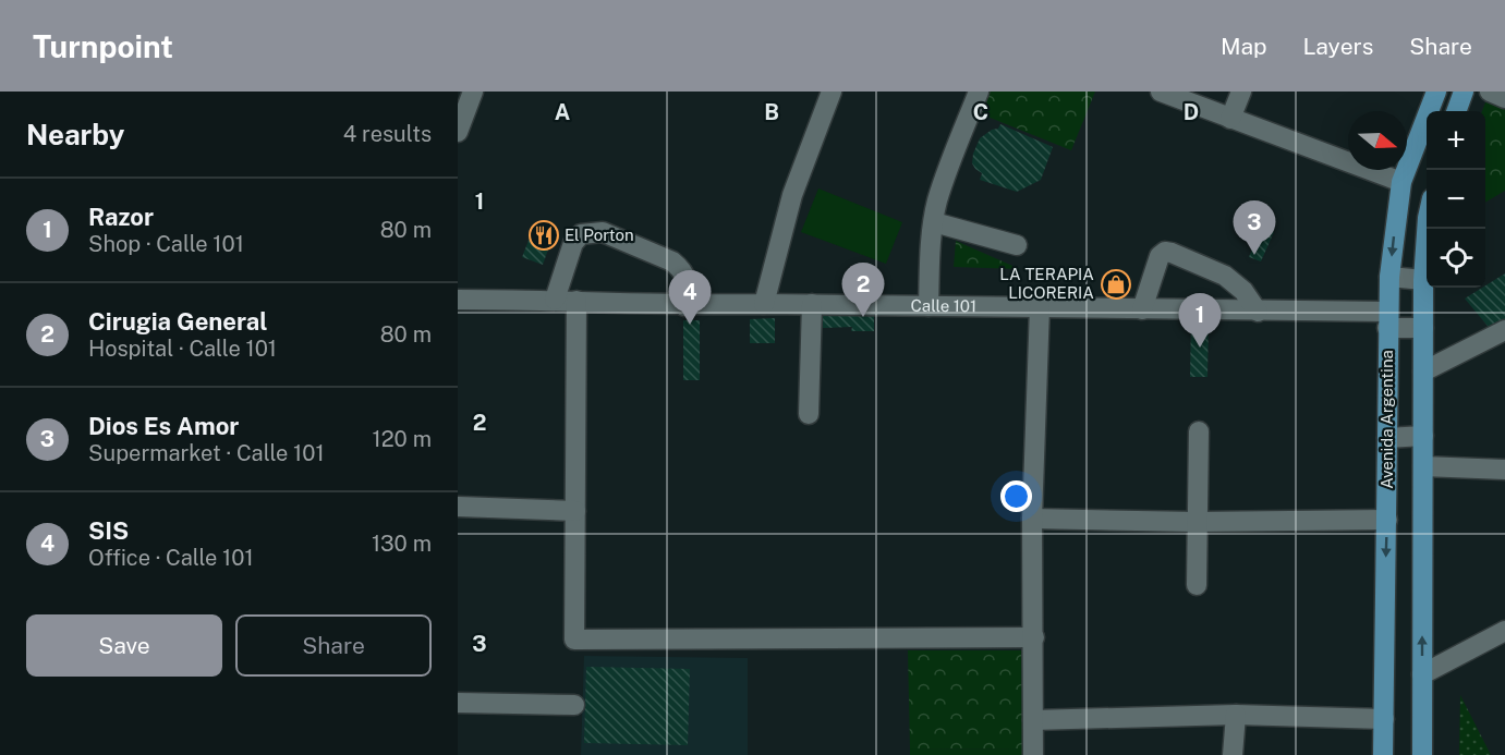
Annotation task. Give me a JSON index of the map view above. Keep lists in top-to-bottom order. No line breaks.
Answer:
{"streets":{"main road":["Avenida Argentina"],"street":["Calle 101"]},"crossings":[["Calle 101","Avenida Argentina"]],"places":{"restaurant":["El Porton"],"shop":["LA TERAPIA LICORERIA"]},"north":"right","page":{"header":"Turnpoint","nav":["Map","Layers","Share"],"heading":["Nearby","4 results"],"map_buttons":["+","−"],"list":[{"mark":"1","name":"Razor","note":"Shop · Calle 101","value":"80 m"},{"mark":"2","name":"Cirugia General","note":"Hospital · Calle 101","value":"80 m"},{"mark":"3","name":"Dios Es Amor","note":"Supermarket · Calle 101","value":"120 m"},{"mark":"4","name":"SIS","note":"Office · Calle 101","value":"130 m"}],"pins":["3","2","4","1"],"buttons":["Save","Share"]},"grid":{"columns":["A","B","C","D"],"rows":["1","2","3"]}}
